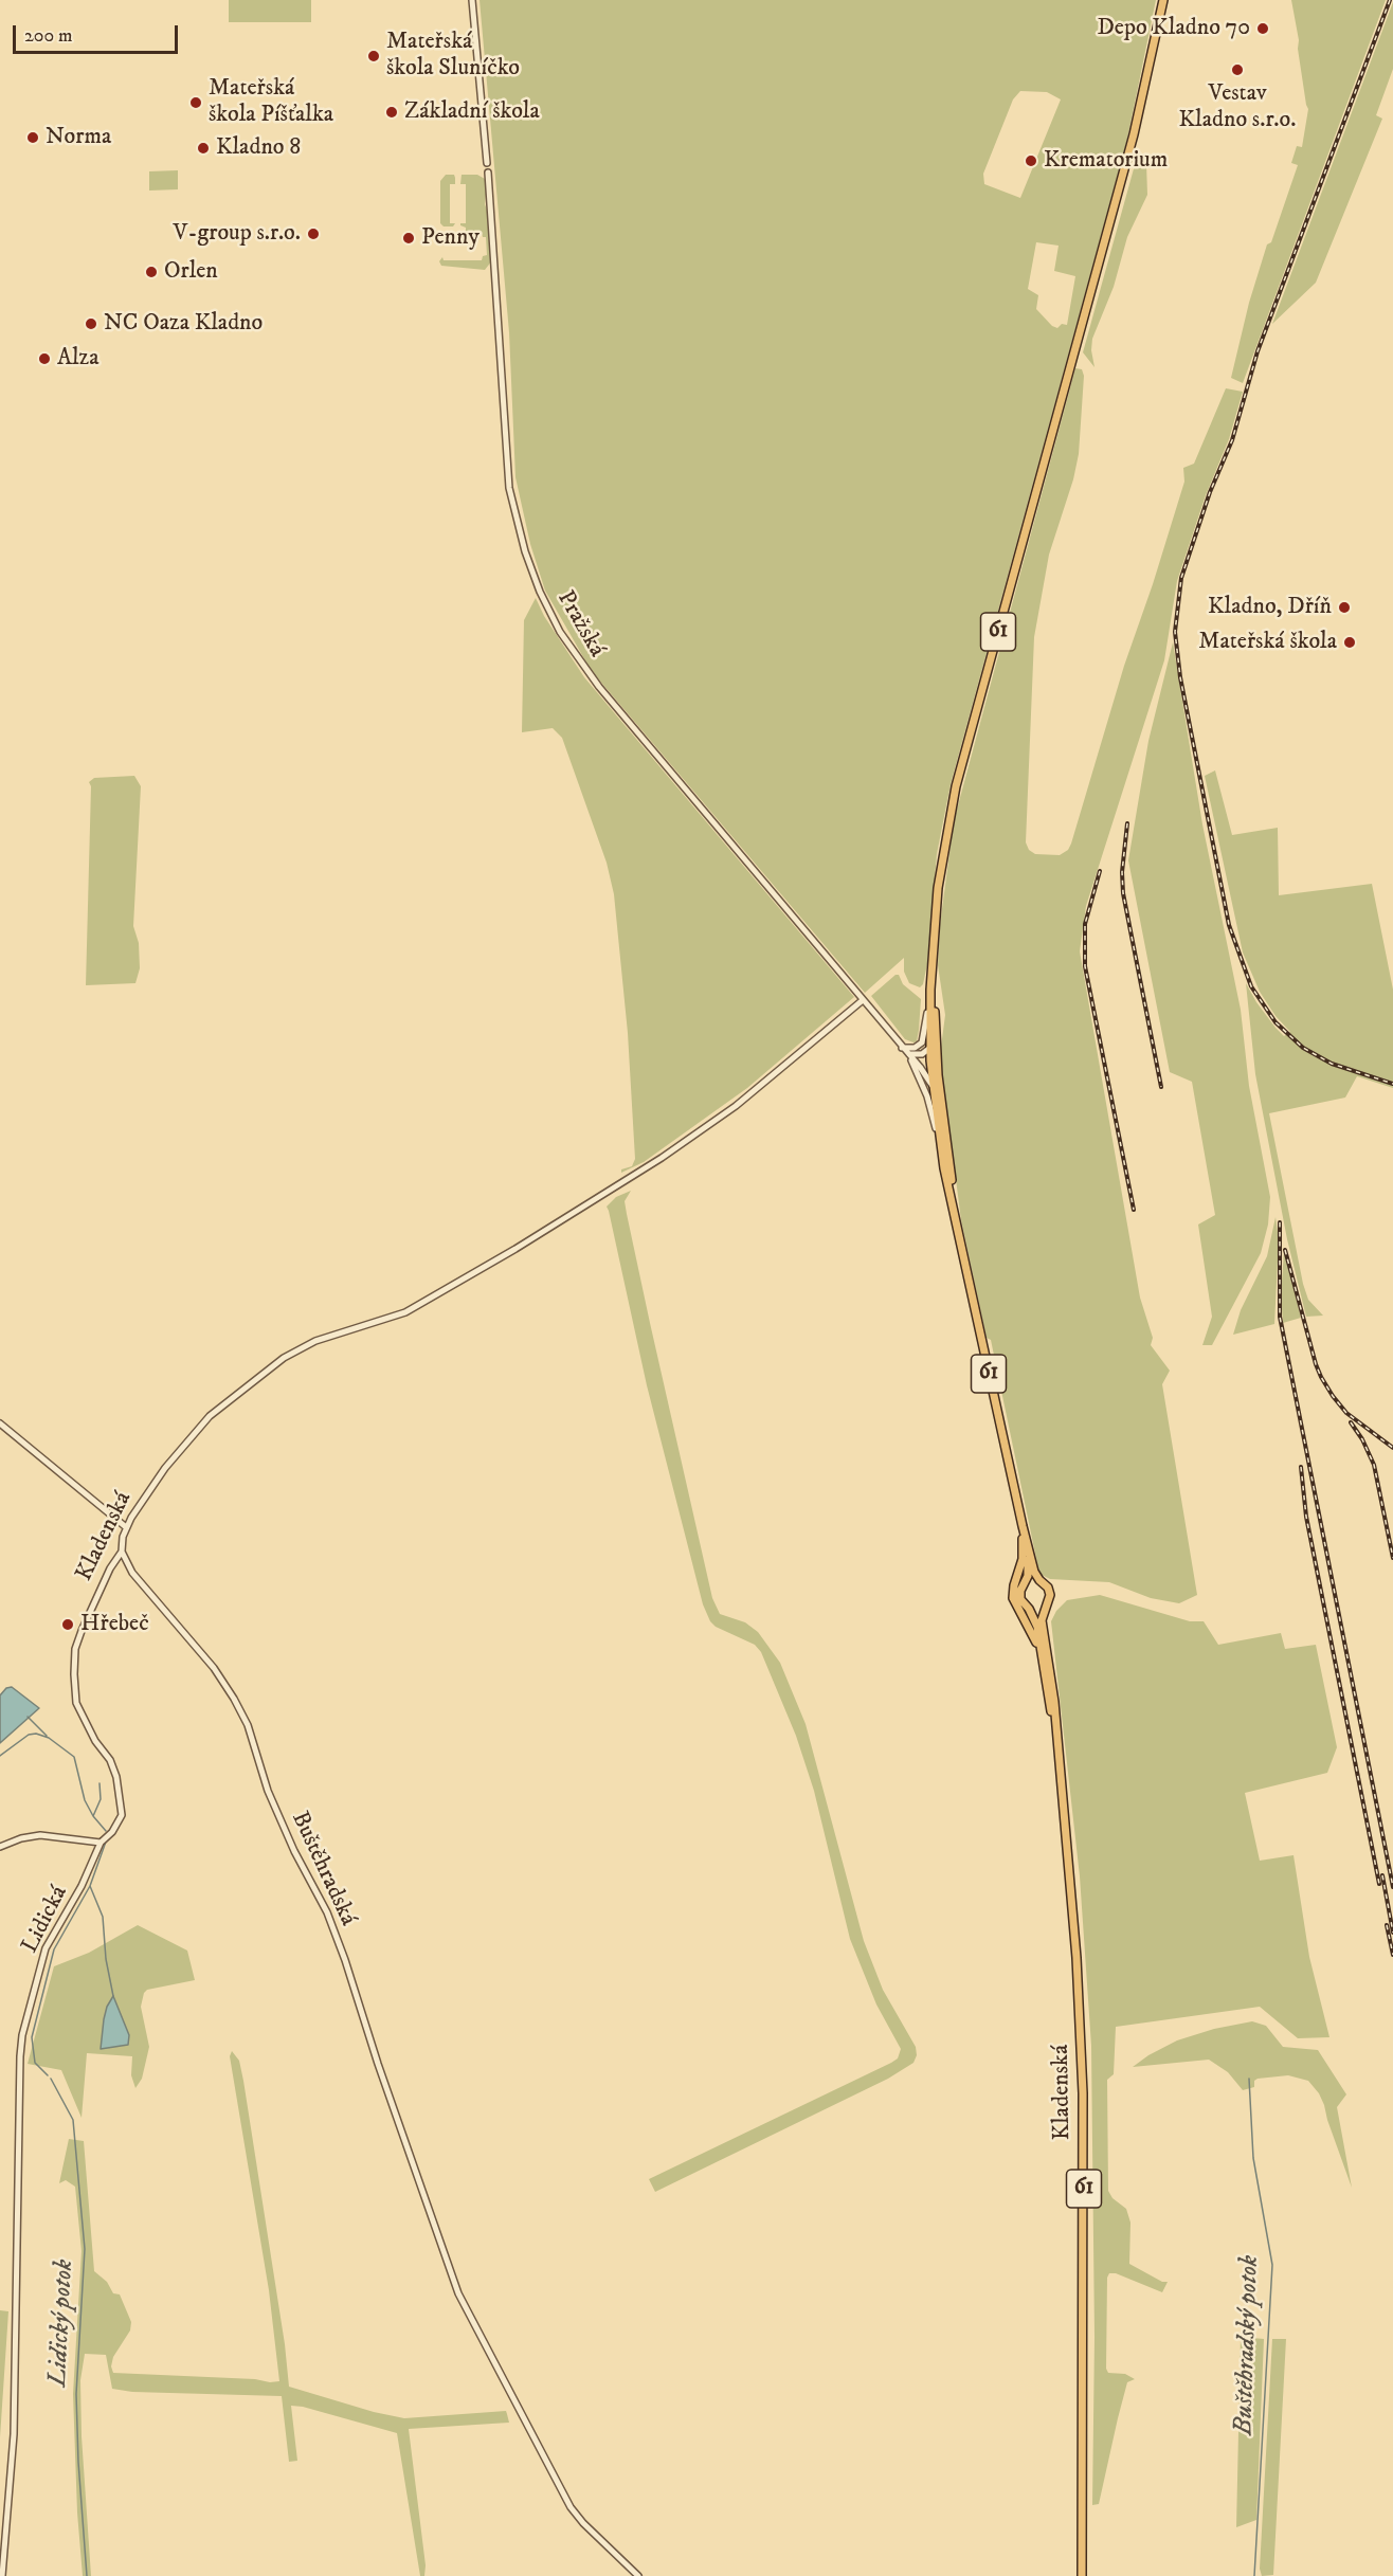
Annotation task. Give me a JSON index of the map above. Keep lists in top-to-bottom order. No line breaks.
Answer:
{"streets":{"main road":["61","Kladenská"],"street":["Pražská","Buštěhradská","Lidická"]},"crossings":[["Pražská","Kladenská"],["61","Kladenská"],["Kladenská","Buštěhradská"],["Kladenská","Lidická"]],"water":["Lidický potok","Buštěhradský potok"],"places":["Depo Kladno 70","Mateřská škola Sluníčko","Vestav Kladno s.r.o.","Mateřská škola Píšťalka","Základní škola","Norma","Kladno 8","Krematorium","V-group s.r.o.","Penny","Orlen","NC Oaza Kladno","Alza","Kladno, Dříň","Mateřská škola","Hřebeč"],"scale_bar":"200 m"}
